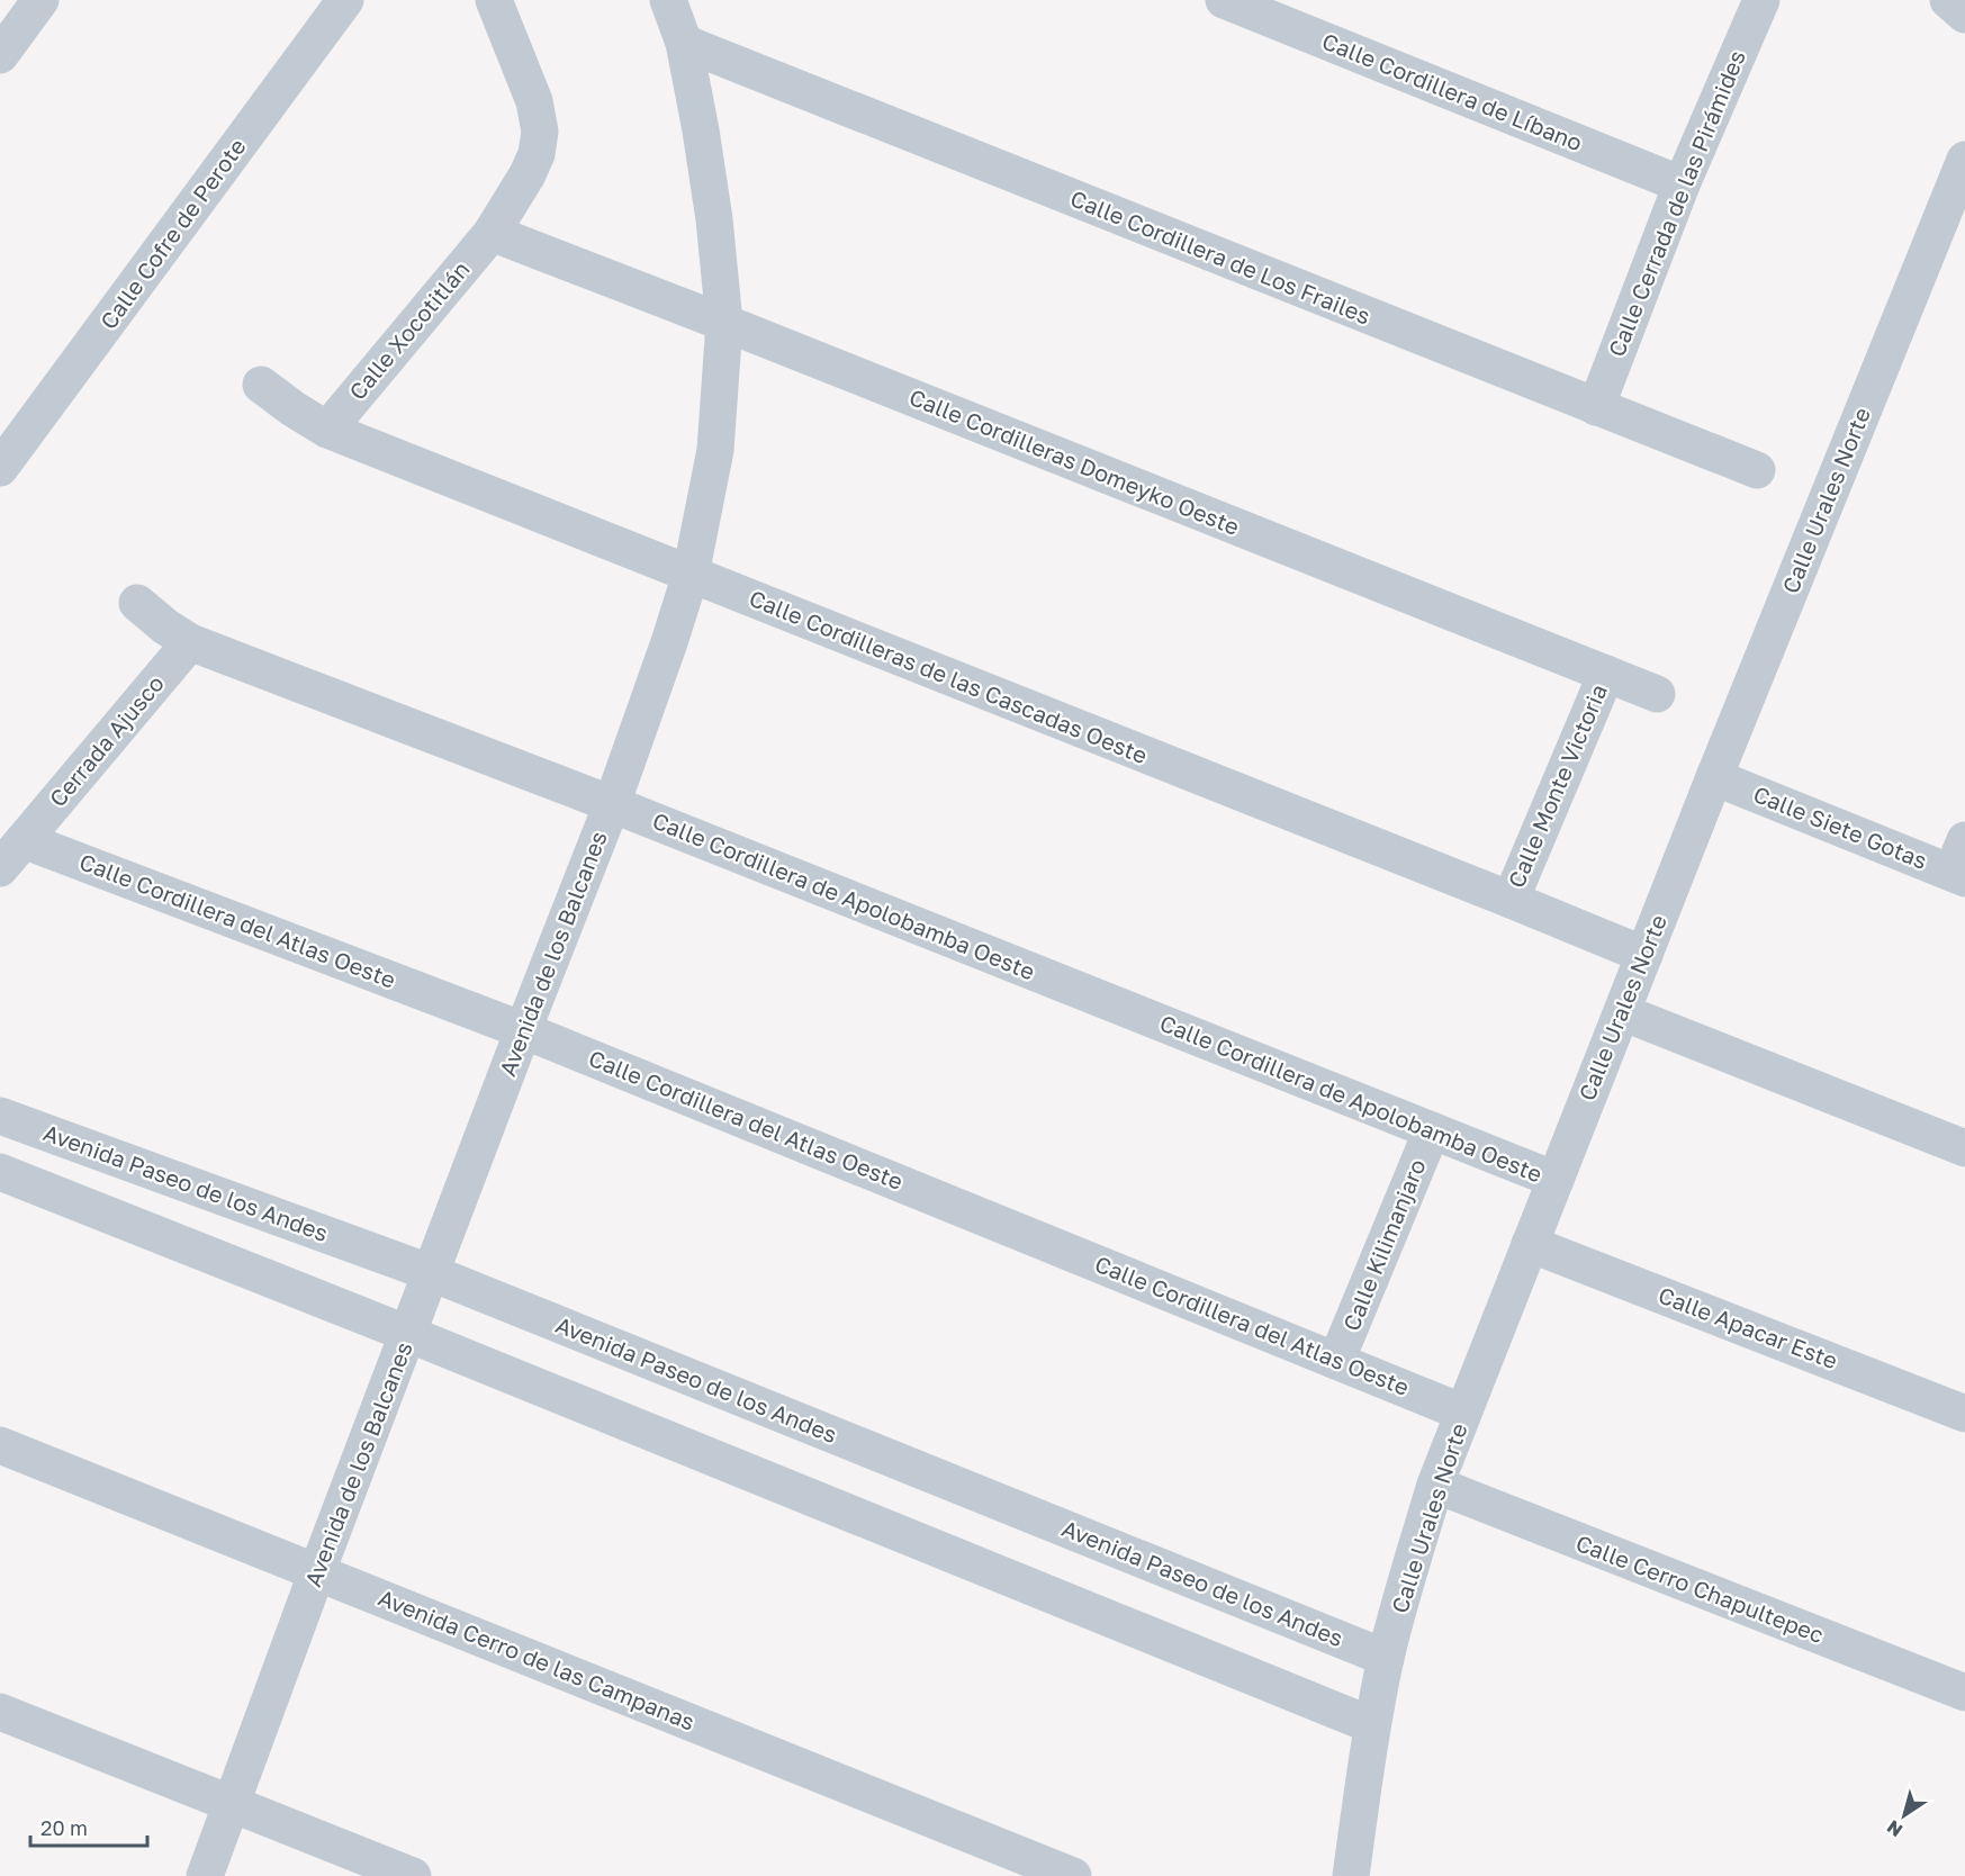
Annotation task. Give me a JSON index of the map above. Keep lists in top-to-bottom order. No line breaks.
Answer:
{"streets":{"street":["Calle Cordillera de Líbano","Calle Cerrada de las Pirámides","Calle Cofre de Perote","Calle Cordillera de Los Frailes","Calle Xocotitlán","Calle Cordilleras Domeyko Oeste","Calle Urales Norte","Calle Cordilleras de las Cascadas Oeste","Cerrada Ajusco","Calle Monte Victoria","Calle Siete Gotas","Calle Cordillera de Apolobamba Oeste","Calle Cordillera del Atlas Oeste","Avenida de los Balcanes","Avenida Paseo de los Andes","Calle Kilimanjaro","Calle Apacar Este","Calle Cerro Chapultepec","Avenida Cerro de las Campanas"]},"crossings":[["Calle Cordillera de Líbano","Calle Cerrada de las Pirámides"],["Calle Cerrada de las Pirámides","Calle Cordillera de Los Frailes"],["Calle Cordillera de Los Frailes","Avenida de los Balcanes"],["Calle Xocotitlán","Calle Cordilleras Domeyko Oeste"],["Calle Xocotitlán","Calle Cordilleras de las Cascadas Oeste"],["Calle Cordilleras Domeyko Oeste","Calle Monte Victoria"],["Calle Cordilleras Domeyko Oeste","Avenida de los Balcanes"],["Calle Urales Norte","Calle Cordilleras de las Cascadas Oeste"],["Calle Urales Norte","Calle Siete Gotas"],["Calle Urales Norte","Calle Cordillera de Apolobamba Oeste"],["Calle Urales Norte","Calle Cordillera del Atlas Oeste"],["Calle Urales Norte","Avenida Paseo de los Andes"],["Calle Urales Norte","Calle Apacar Este"],["Calle Urales Norte","Calle Cerro Chapultepec"],["Calle Cordilleras de las Cascadas Oeste","Calle Monte Victoria"],["Calle Cordilleras de las Cascadas Oeste","Avenida de los Balcanes"],["Cerrada Ajusco","Calle Cordillera de Apolobamba Oeste"],["Cerrada Ajusco","Calle Cordillera del Atlas Oeste"],["Calle Cordillera de Apolobamba Oeste","Avenida de los Balcanes"],["Calle Cordillera de Apolobamba Oeste","Calle Kilimanjaro"],["Calle Cordillera del Atlas Oeste","Avenida de los Balcanes"],["Calle Cordillera del Atlas Oeste","Calle Kilimanjaro"],["Avenida de los Balcanes","Avenida Paseo de los Andes"],["Avenida de los Balcanes","Avenida Cerro de las Campanas"]],"scale_bar":"20 m","north":"bottom left"}
